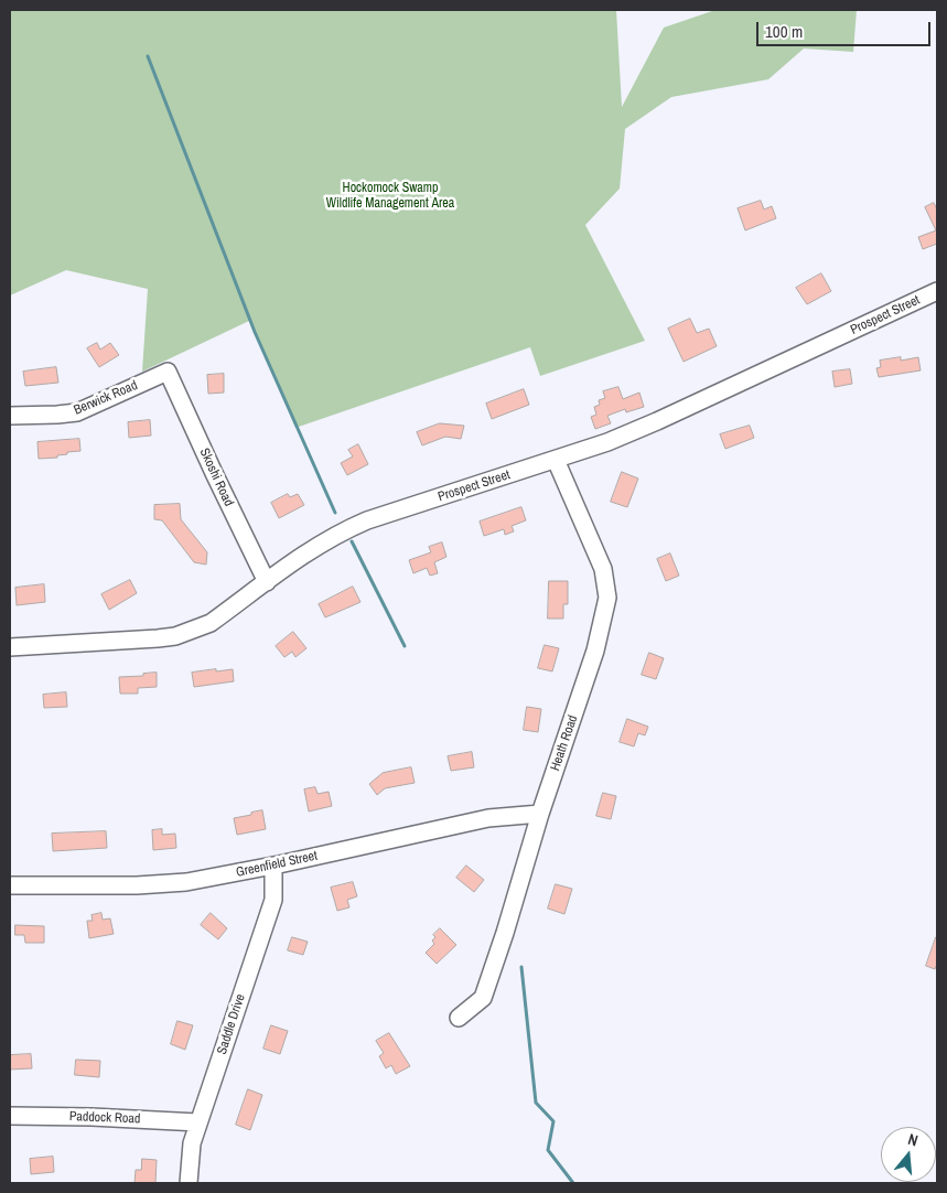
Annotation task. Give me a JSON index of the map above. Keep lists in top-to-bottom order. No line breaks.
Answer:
{"streets":{"street":["Prospect Street","Berwick Road","Skoshi Road","Heath Road","Greenfield Street","Saddle Drive","Paddock Road"]},"crossings":[["Prospect Street","Skoshi Road"],["Prospect Street","Heath Road"],["Berwick Road","Skoshi Road"],["Heath Road","Greenfield Street"],["Greenfield Street","Saddle Drive"],["Saddle Drive","Paddock Road"]],"parks":["Hockomock Swamp Wildlife Management Area"],"scale_bar":"100 m","north":"top"}
